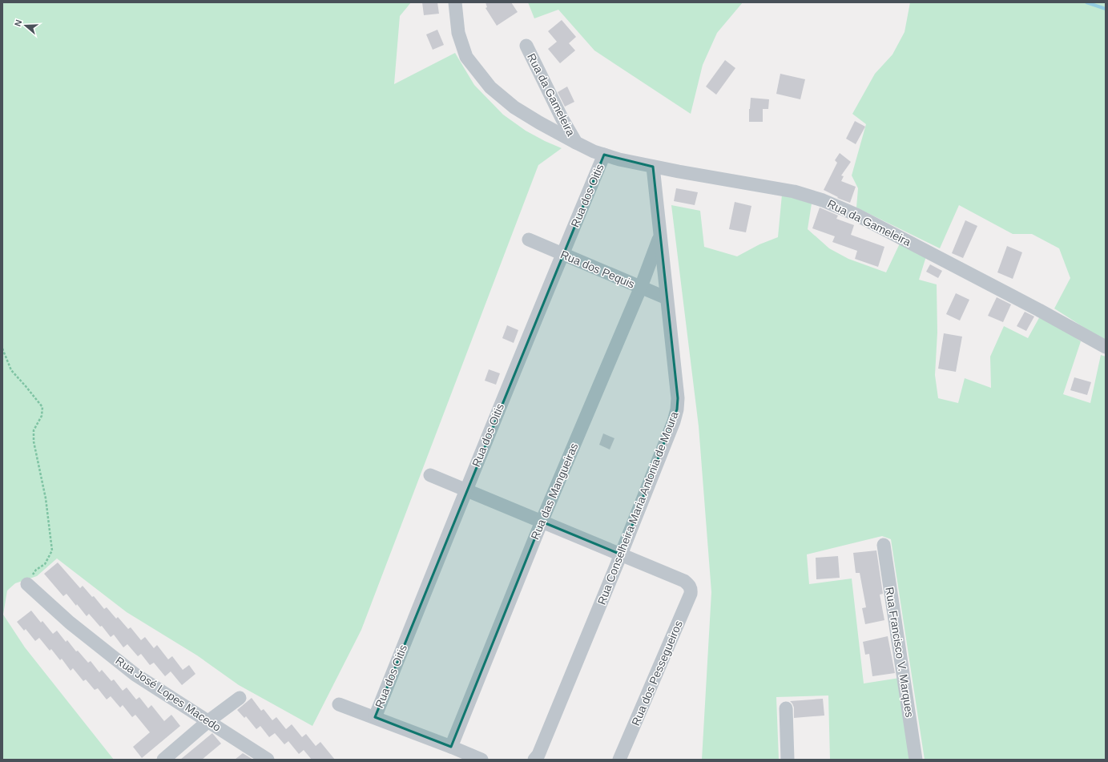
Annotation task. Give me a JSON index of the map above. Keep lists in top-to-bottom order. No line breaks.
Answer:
{"streets":{"street":["Rua da Gameleira","Rua dos Oitis","Rua dos Pequis","Rua das Mangueiras","Rua Conselheira Maria Antonia de Moura","Rua Francisco V. Marques","Rua dos Pessegueiros","Rua José Lopes Macedo"]},"crossings":[["Rua da Gameleira","Rua dos Oitis"],["Rua da Gameleira","Rua Conselheira Maria Antonia de Moura"],["Rua dos Oitis","Rua dos Pequis"],["Rua dos Pequis","Rua das Mangueiras"],["Rua dos Pequis","Rua Conselheira Maria Antonia de Moura"],["Rua das Mangueiras","Rua Conselheira Maria Antonia de Moura"],["Rua Conselheira Maria Antonia de Moura","Rua dos Pessegueiros"]],"north":"left"}
